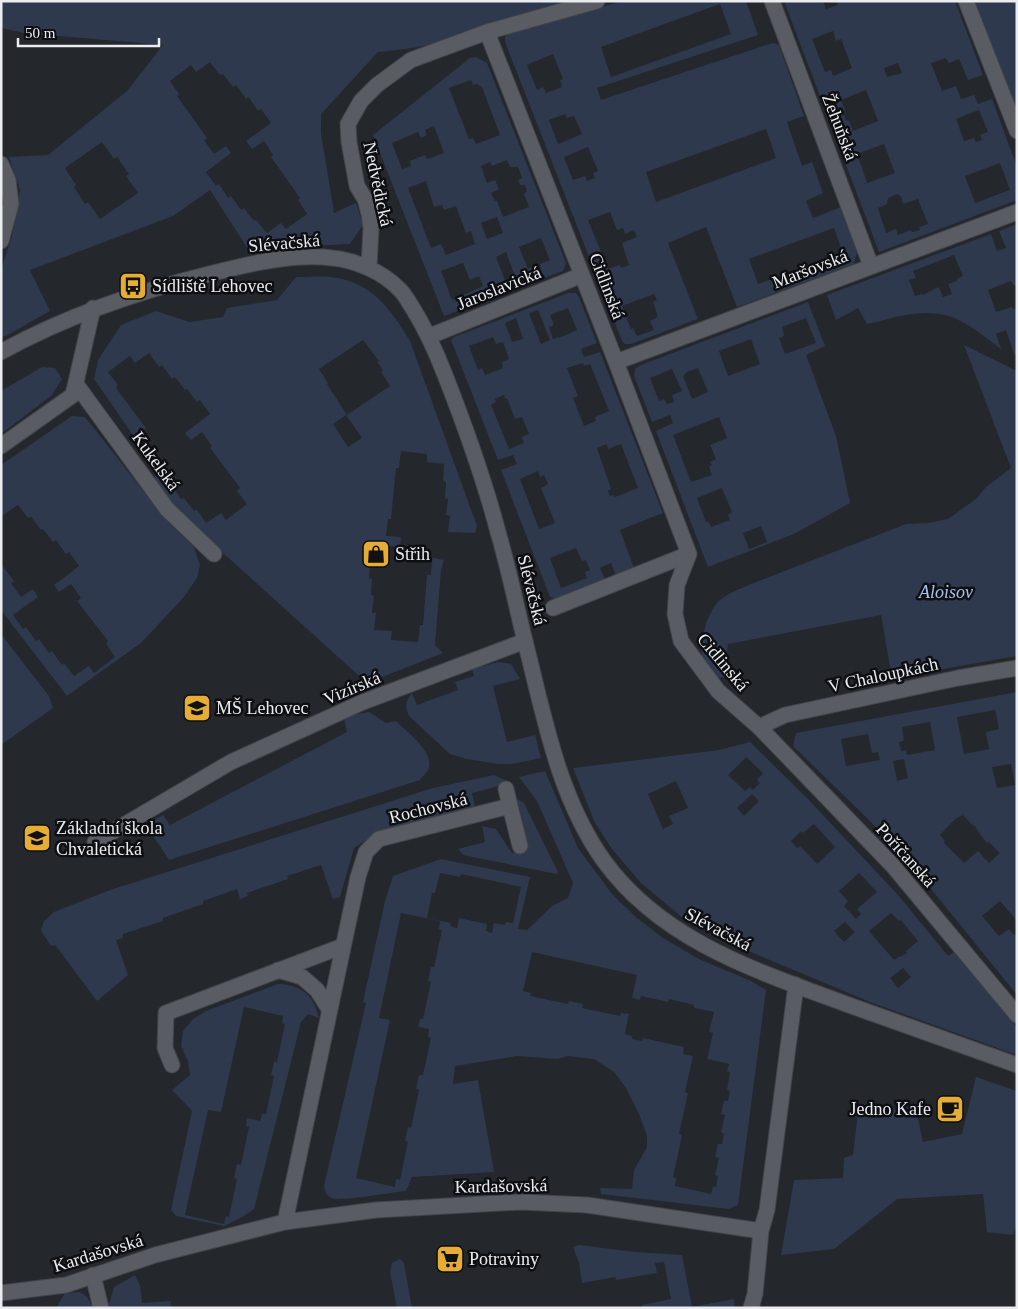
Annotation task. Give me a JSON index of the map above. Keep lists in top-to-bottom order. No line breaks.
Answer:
{"streets":{"street":["Žehuňská","Nedvědická","Slévačská","Maršovská","Cidlinská","Jaroslavická","Kukelská","V Chaloupkách","Vizírská","Rochovská","Poříčanská","Kardašovská"]},"crossings":[["Žehuňská","Maršovská"],["Nedvědická","Slévačská"],["Nedvědická","Cidlinská"],["Slévačská","Jaroslavická"],["Slévačská","Vizírská"],["Maršovská","Cidlinská"],["Cidlinská","Jaroslavická"],["Cidlinská","V Chaloupkách"],["Cidlinská","Poříčanská"],["V Chaloupkách","Poříčanská"],["Rochovská","Kardašovská"]],"parks":["Aloisov"],"places":{"bus stop":["Sídliště Lehovec"],"shop":["Střih"],"school or university":["MŠ Lehovec","Základní škola Chvaletická"],"cafe":["Jedno Kafe"],"supermarket":["Potraviny"]},"scale_bar":"50 m"}
